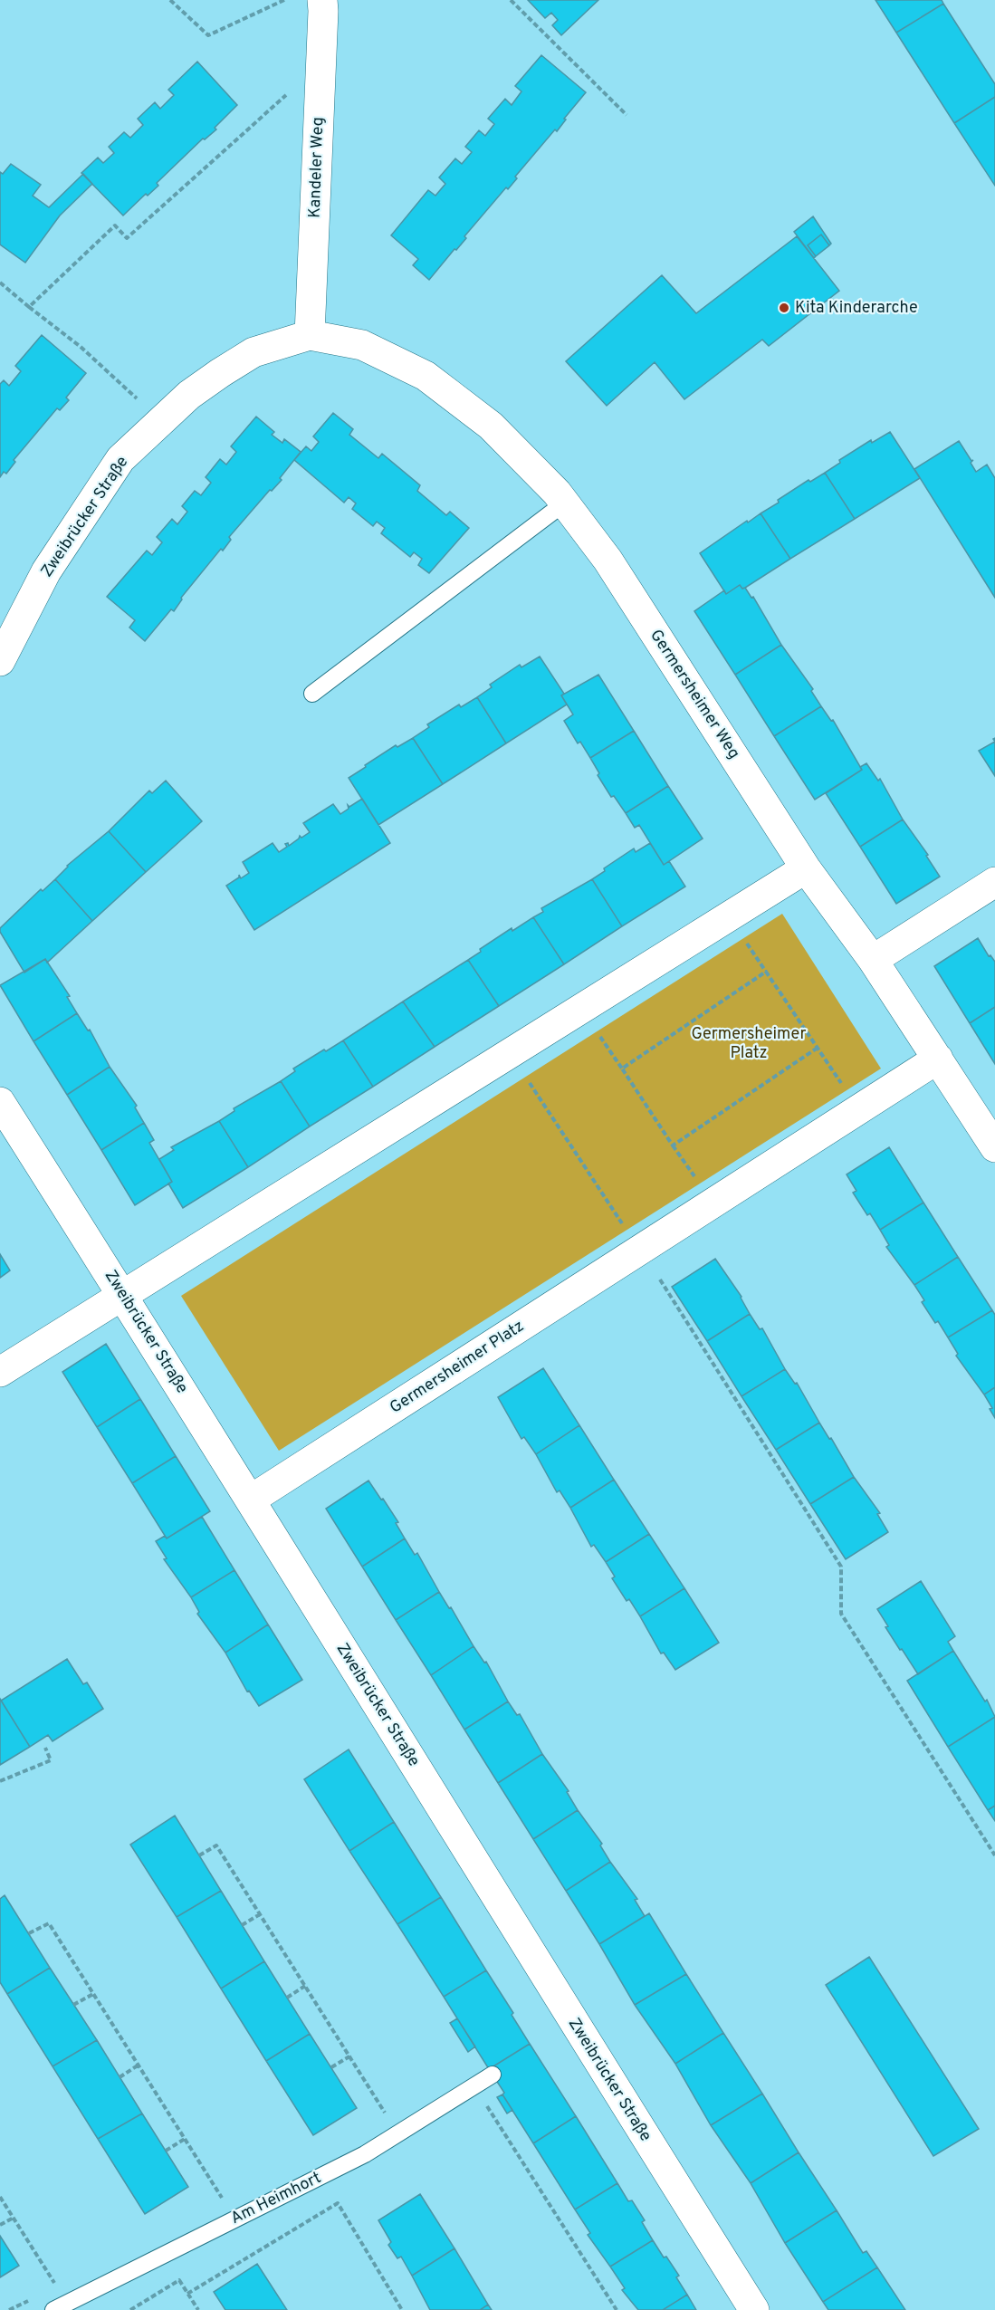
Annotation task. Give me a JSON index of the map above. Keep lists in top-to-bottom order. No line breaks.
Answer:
{"streets":{"street":["Kandeler Weg","Zweibrücker Straße","Germersheimer Weg","Germersheimer Platz"],"lane":["Am Heimhort"]},"crossings":[["Kandeler Weg","Zweibrücker Straße"],["Kandeler Weg","Germersheimer Weg"],["Zweibrücker Straße","Germersheimer Weg"],["Zweibrücker Straße","Germersheimer Platz"],["Germersheimer Weg","Germersheimer Platz"]],"parks":["Germersheimer Platz"],"places":["Kita Kinderarche"]}
